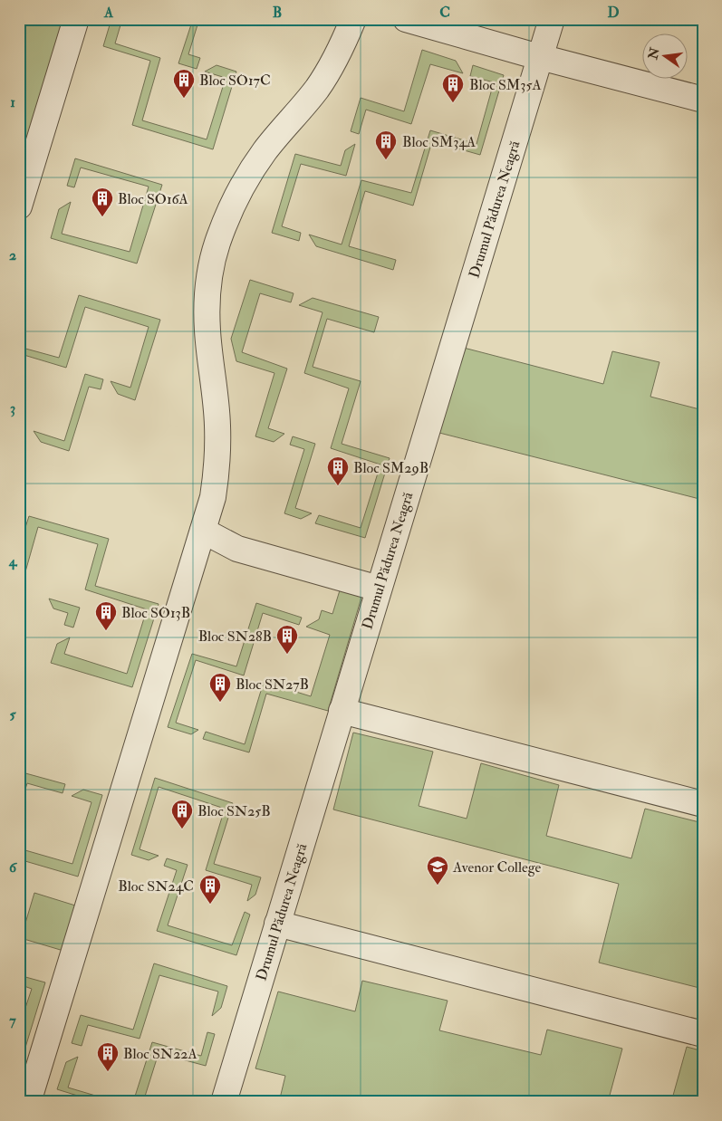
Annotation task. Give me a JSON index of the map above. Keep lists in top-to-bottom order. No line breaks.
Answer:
{"streets":{"street":["Drumul Pădurea Neagră"]},"places":{"building":["Bloc SO17C","Bloc SM35A","Bloc SM34A","Bloc SO16A","Bloc SM29B","Bloc SO13B","Bloc SN28B","Bloc SN27B","Bloc SN25B","Bloc SN24C","Bloc SN22A"],"school or university":["Avenor College"]},"north":"left","grid":{"columns":["A","B","C","D"],"rows":["1","2","3","4","5","6","7"]}}
